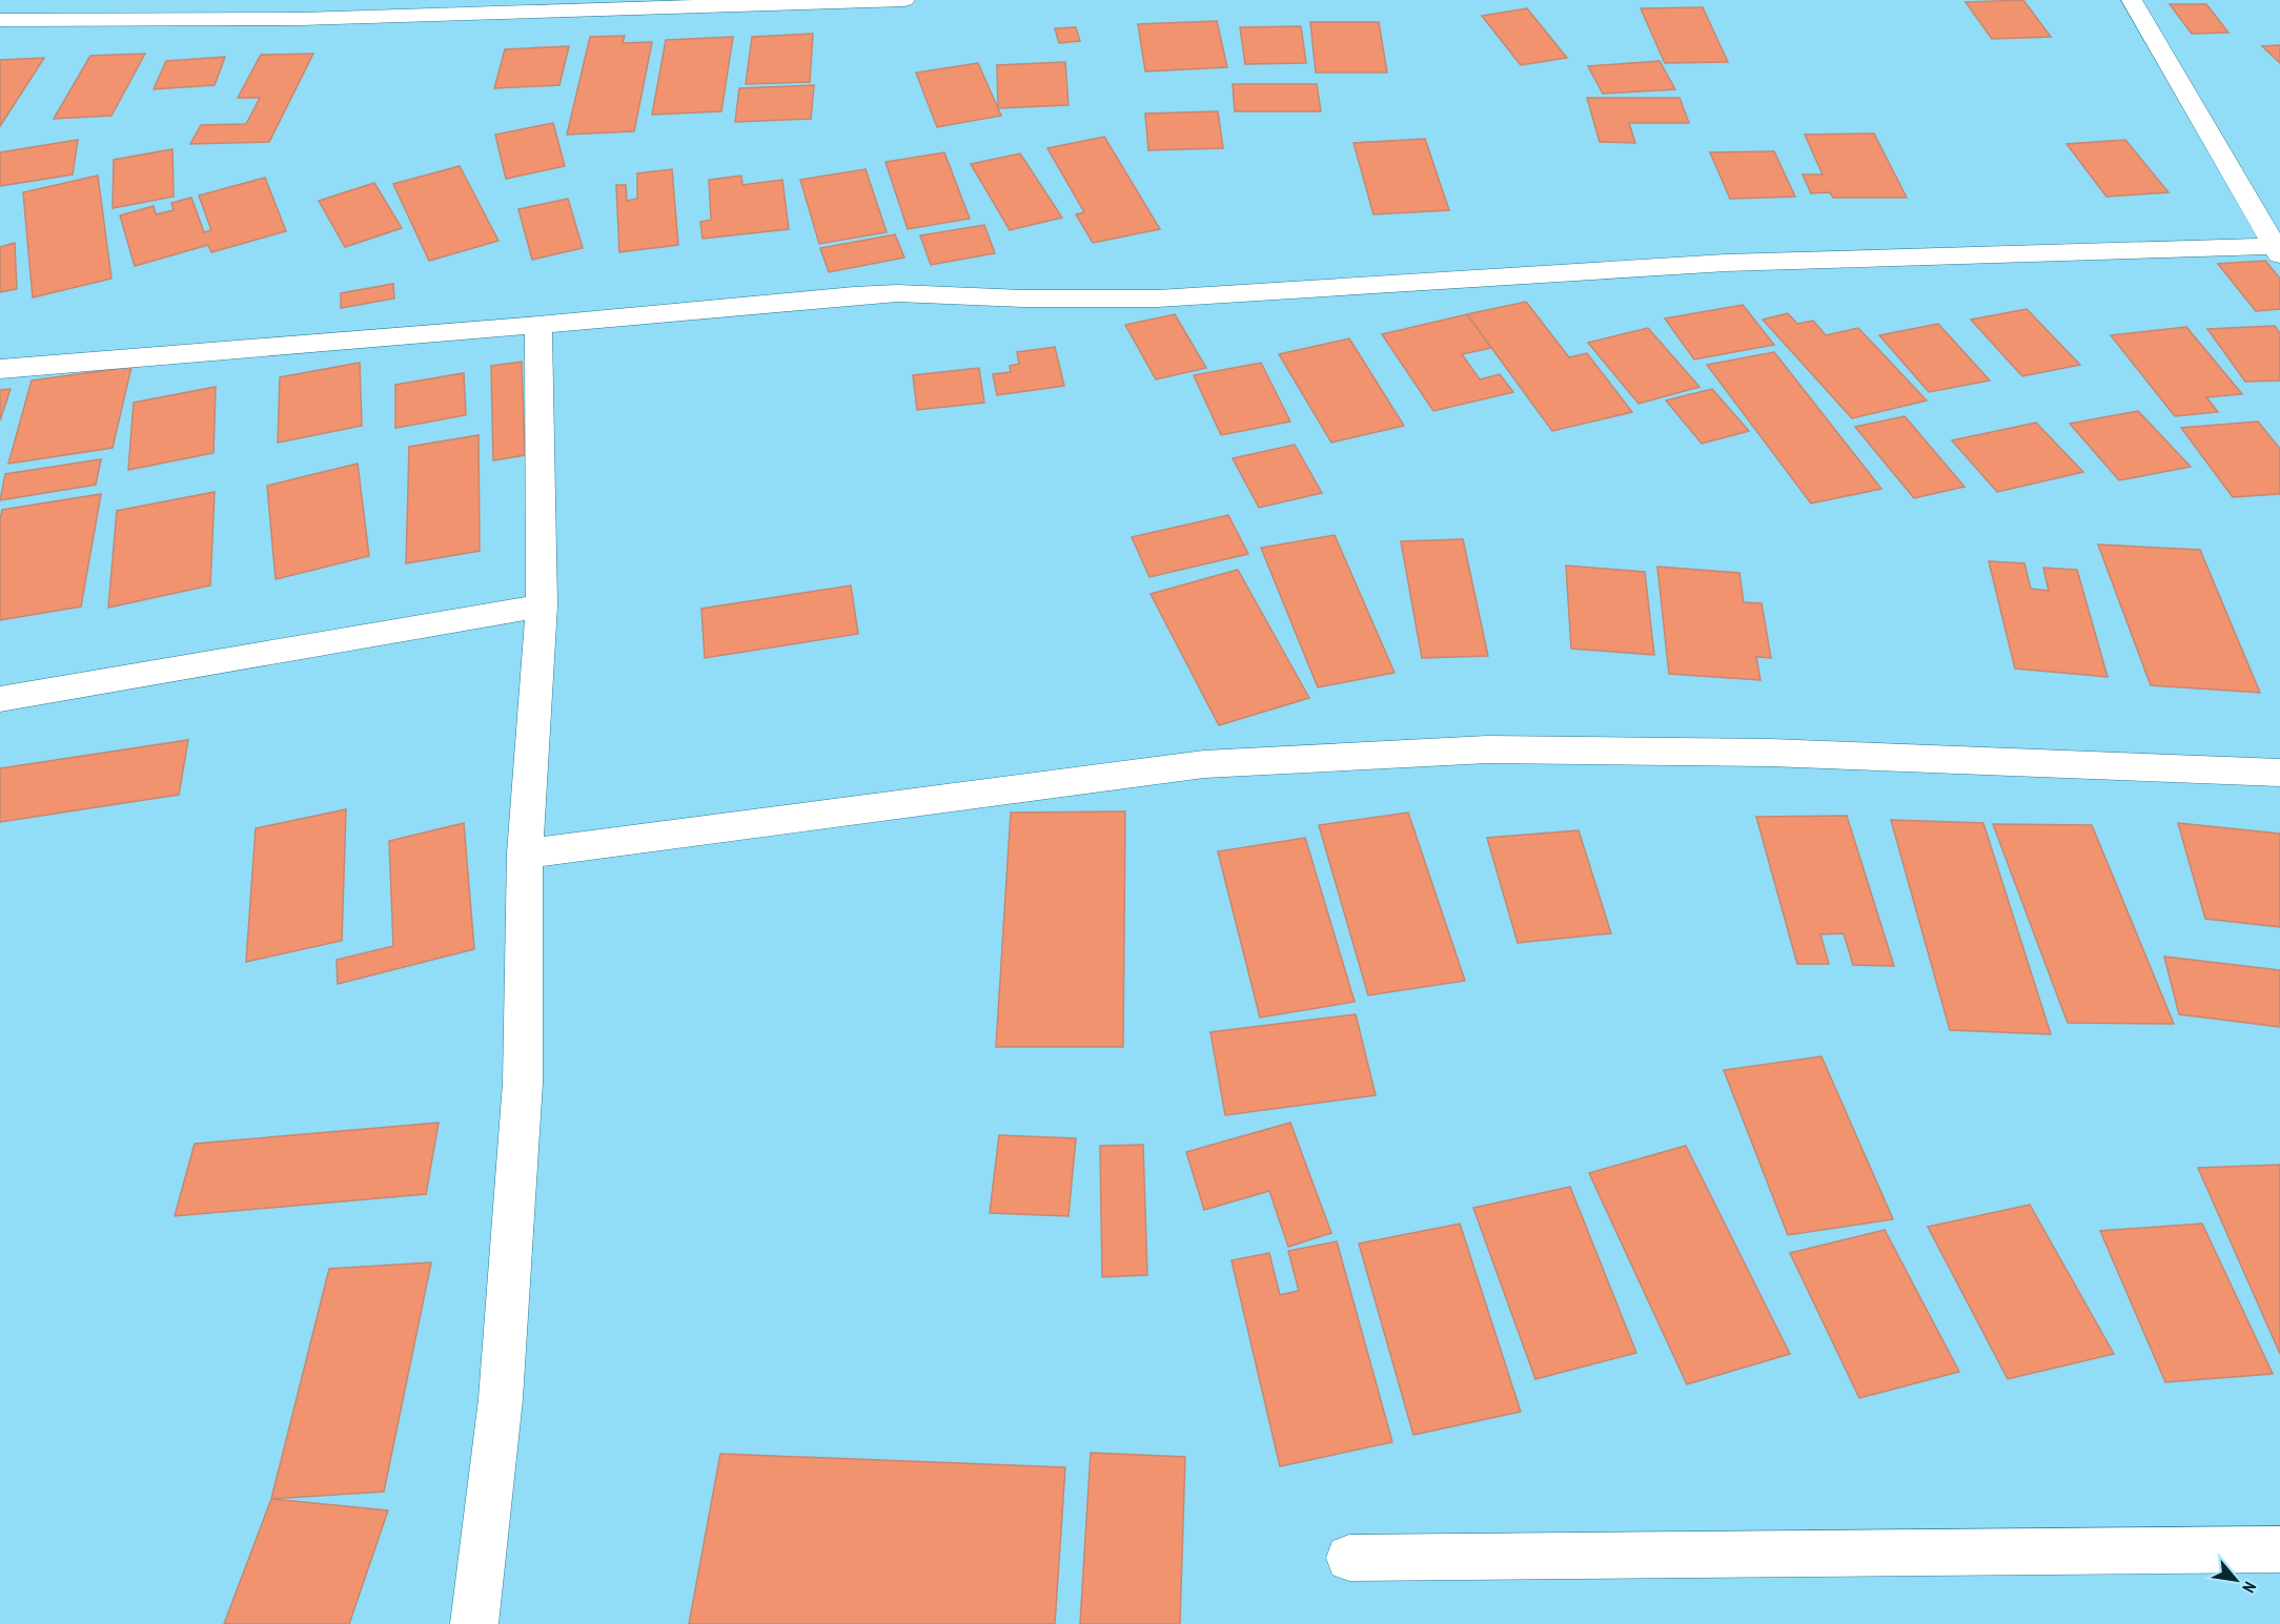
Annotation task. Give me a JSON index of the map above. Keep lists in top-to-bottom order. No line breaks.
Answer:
{"north":"bottom right"}
